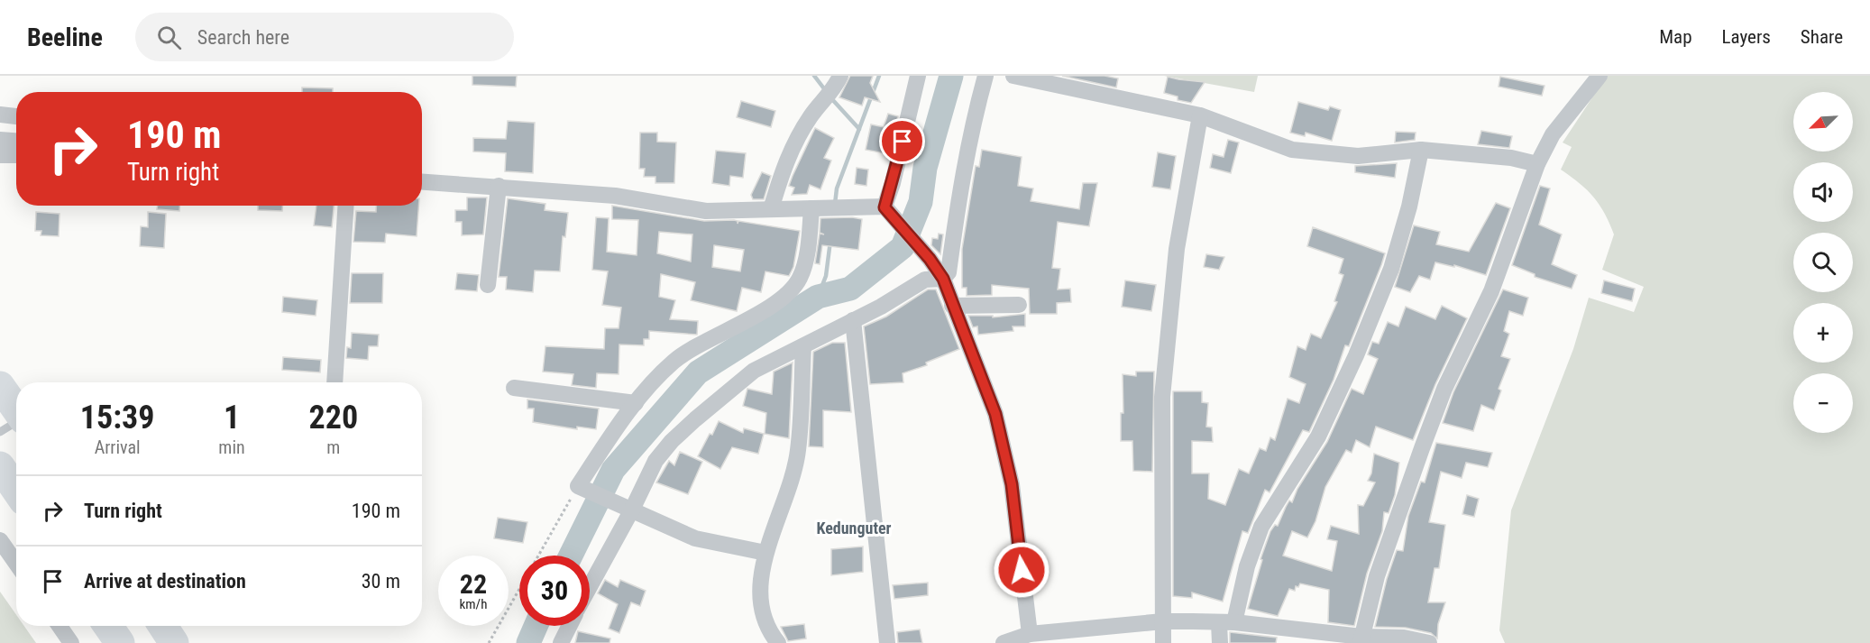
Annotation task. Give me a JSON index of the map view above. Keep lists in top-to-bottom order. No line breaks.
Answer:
{"districts":["Kedunguter"],"north":"bottom left","page":{"header":"Beeline","search":"Search here","nav":["Map","Layers","Share"],"map_buttons":["+","−"],"turn":["190 m","Turn right"],"eta":["15:39","Arrival","1","min","220","m"],"list":[{"name":"Turn right","value":"190 m"},{"name":"Arrive at destination","value":"30 m"}],"speed":"22 km/h","limit":"30"}}
